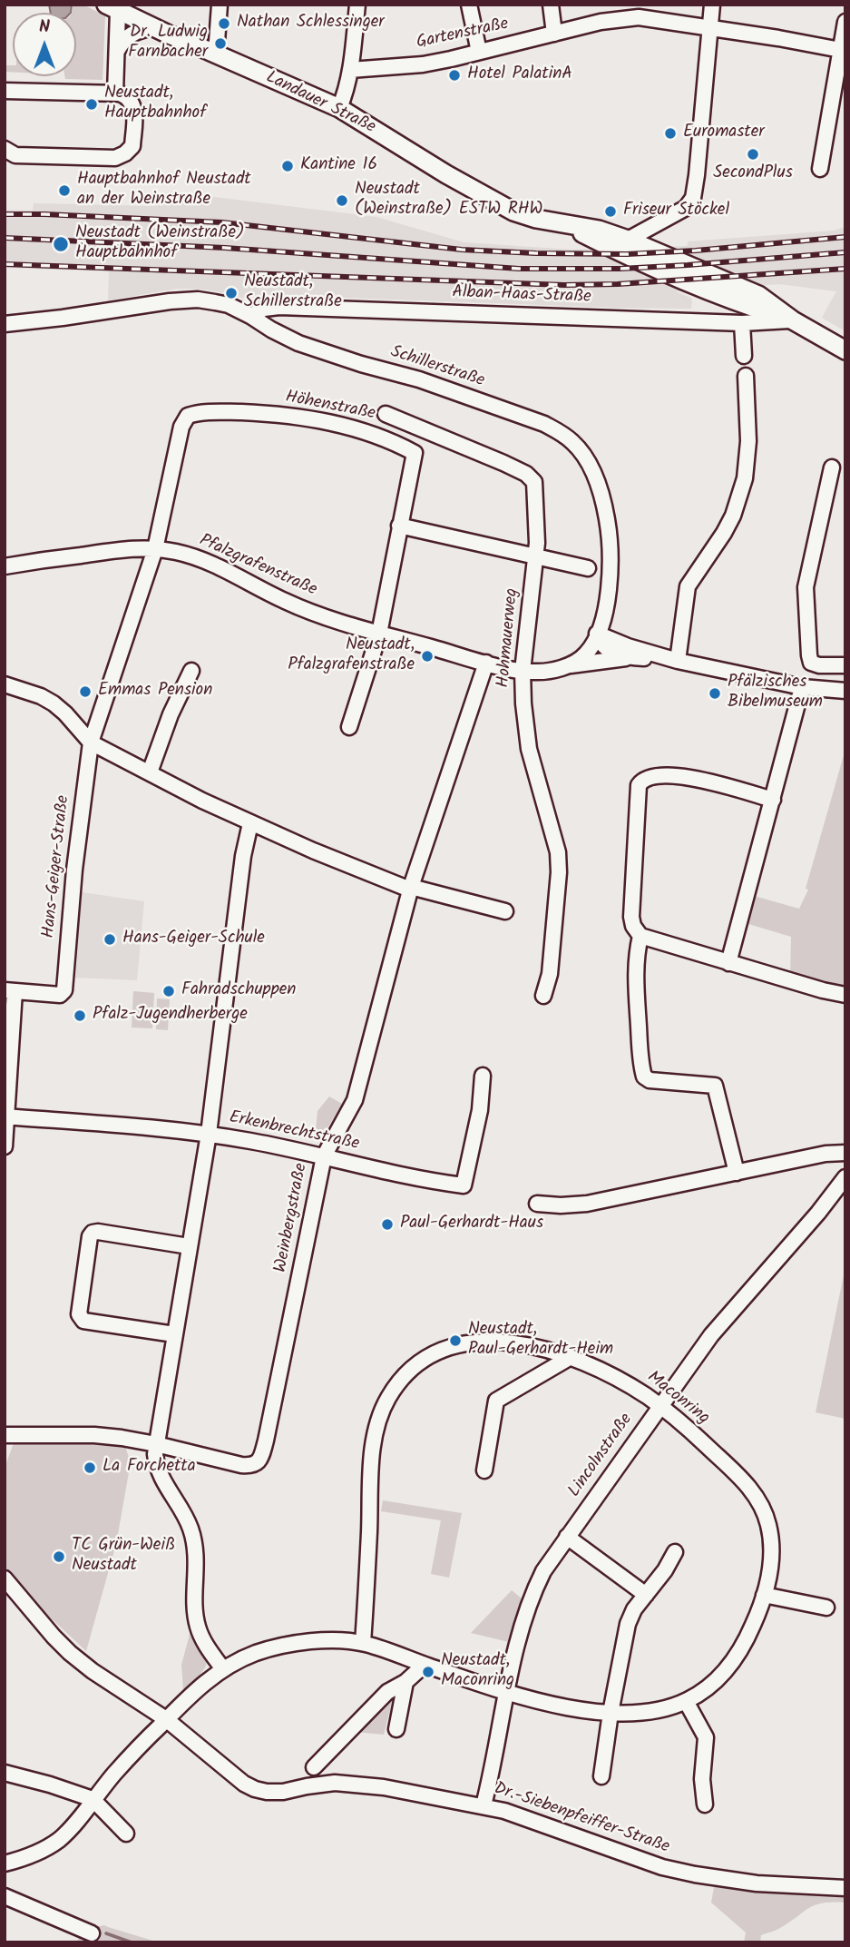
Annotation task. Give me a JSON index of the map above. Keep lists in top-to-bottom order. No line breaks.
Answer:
{"streets":{"main road":["Landauer Straße"],"street":["Gartenstraße","Alban-Haas-Straße","Schillerstraße","Höhenstraße","Pfalzgrafenstraße","Hohmauerweg","Hans-Geiger-Straße","Erkenbrechtstraße","Weinbergstraße","Maconring","Lincolnstraße","Dr.-Siebenpfeiffer-Straße"]},"crossings":[["Landauer Straße","Alban-Haas-Straße"],["Alban-Haas-Straße","Schillerstraße"],["Schillerstraße","Pfalzgrafenstraße"],["Schillerstraße","Hohmauerweg"],["Höhenstraße","Pfalzgrafenstraße"],["Höhenstraße","Hans-Geiger-Straße"],["Pfalzgrafenstraße","Hohmauerweg"],["Pfalzgrafenstraße","Hans-Geiger-Straße"],["Pfalzgrafenstraße","Weinbergstraße"],["Hans-Geiger-Straße","Erkenbrechtstraße"],["Erkenbrechtstraße","Weinbergstraße"],["Maconring","Lincolnstraße"],["Lincolnstraße","Dr.-Siebenpfeiffer-Straße"]],"places":["Nathan Schlessinger","Dr. Ludwig Farnbacher","Hotel PalatinA","Neustadt, Hauptbahnhof","Euromaster","SecondPlus","Kantine 16","Hauptbahnhof Neustadt an der Weinstraße","Neustadt (Weinstraße) ESTW RHW","Friseur Stöckel","Neustadt (Weinstraße) Hauptbahnhof","Neustadt, Schillerstraße","Neustadt, Pfalzgrafenstraße","Emmas Pension","Pfälzisches Bibelmuseum","Hans-Geiger-Schule","Fahradschuppen","Pfalz-Jugendherberge","Paul-Gerhardt-Haus","Neustadt, Paul-Gerhardt-Heim","La Forchetta","TC Grün-Weiß Neustadt","Neustadt, Maconring"],"north":"top"}
